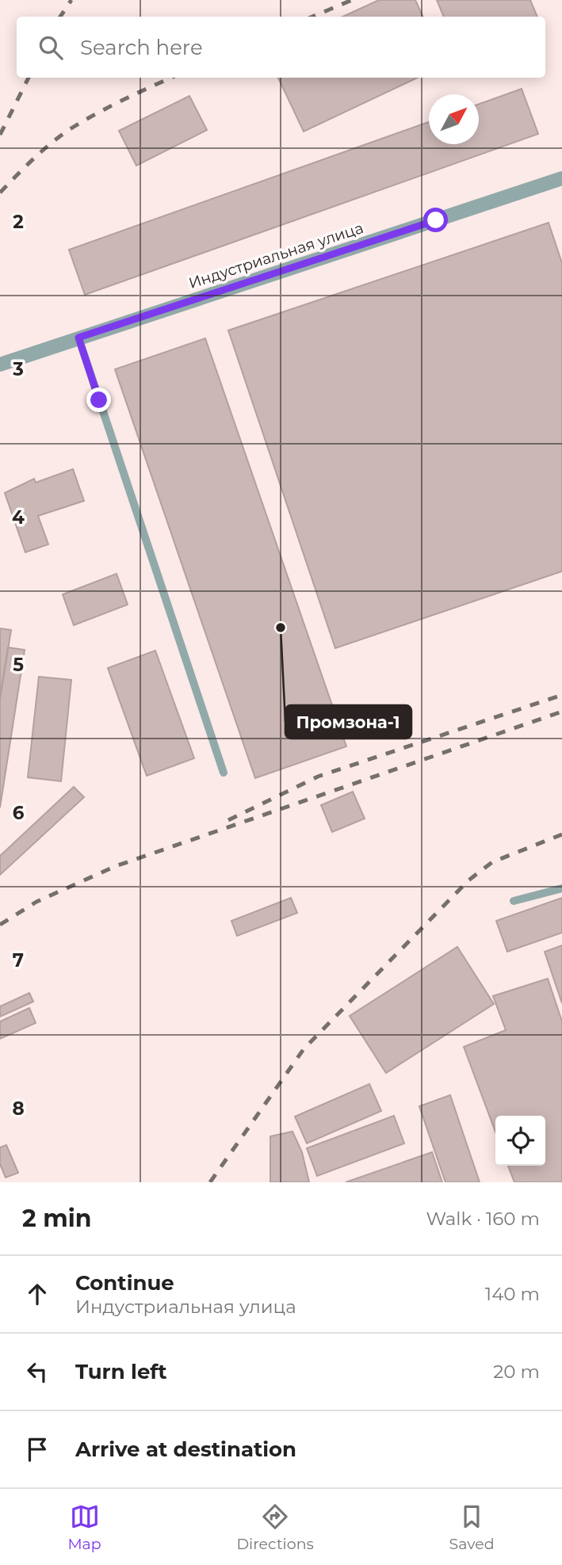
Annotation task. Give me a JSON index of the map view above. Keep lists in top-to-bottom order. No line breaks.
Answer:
{"streets":{"street":["Индустриальная улица"]},"places":["Промзона-1"],"north":"top right","page":{"search":"Search here","heading":["2 min","Walk · 160 m"],"list":[["Continue","Индустриальная улица","140 m"],["Turn left","20 m"],"Arrive at destination"],"nav":["Map","Directions","Saved"]},"grid":{"rows":["2","3","4","5","6","7","8"]}}
